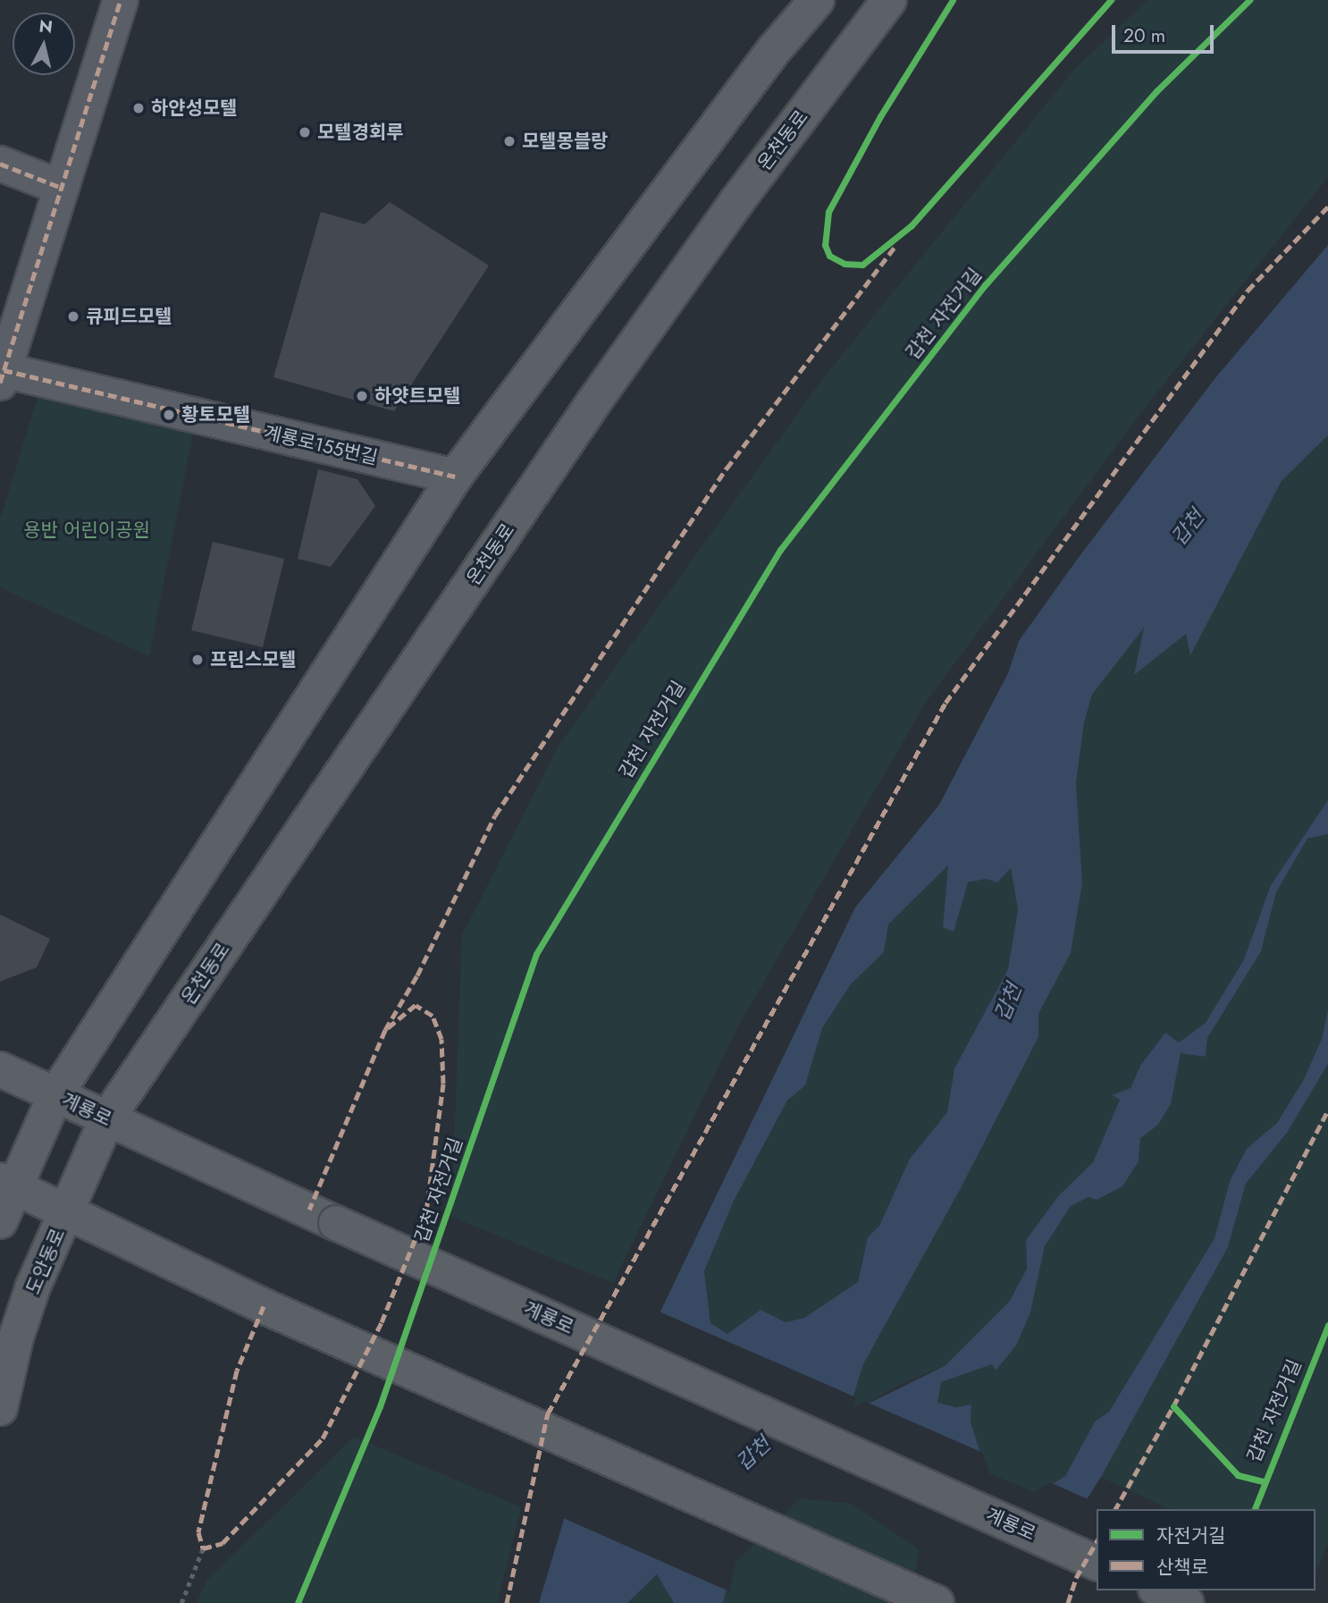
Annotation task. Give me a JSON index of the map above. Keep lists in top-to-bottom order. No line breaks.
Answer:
{"streets":{"main road":["온천동로","계룡로","도안동로"],"street":["계룡로155번길"],"cycle path":["갑천 자전거길"]},"crossings":[["온천동로","계룡로"],["온천동로","도안동로"],["계룡로","도안동로"]],"water":["갑천"],"parks":["용반 어린이공원"],"places":["하얀성모텔","모텔경회루","모텔몽블랑","큐피드모텔","하얏트모텔","황토모텔","프린스모텔"],"legend":["자전거길","산책로"],"scale_bar":"20 m","north":"top"}
